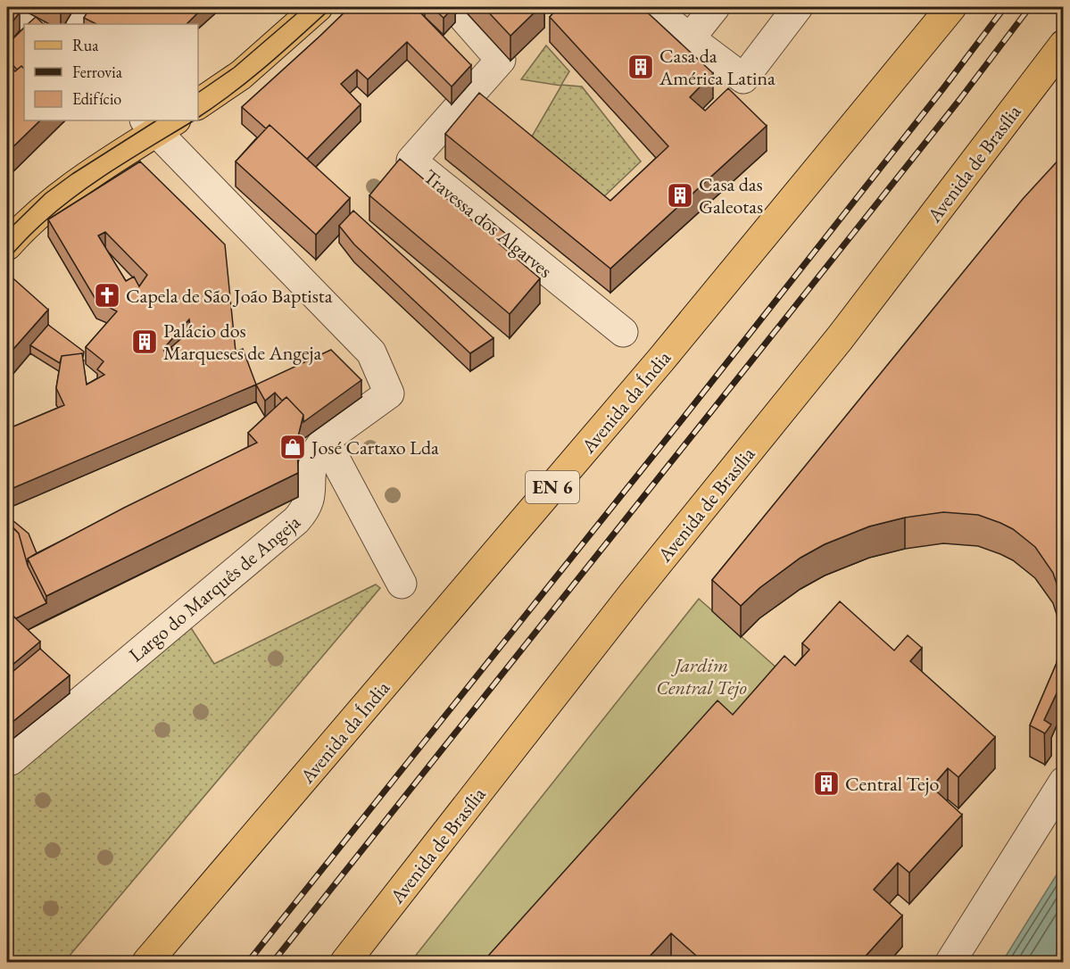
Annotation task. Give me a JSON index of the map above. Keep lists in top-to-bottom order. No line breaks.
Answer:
{"streets":{"main road":["Avenida de Brasília","Avenida da Índia","EN 6"],"street":["Travessa dos Algarves","Largo do Marquês de Angeja"]},"parks":["Jardim Central Tejo"],"places":{"building":["Casa da América Latina","Casa das Galeotas","Palácio dos Marqueses de Angeja","Central Tejo"],"church":["Capela de São João Baptista"],"shop":["José Cartaxo Lda"]},"legend":["Rua","Ferrovia","Edifício"]}
